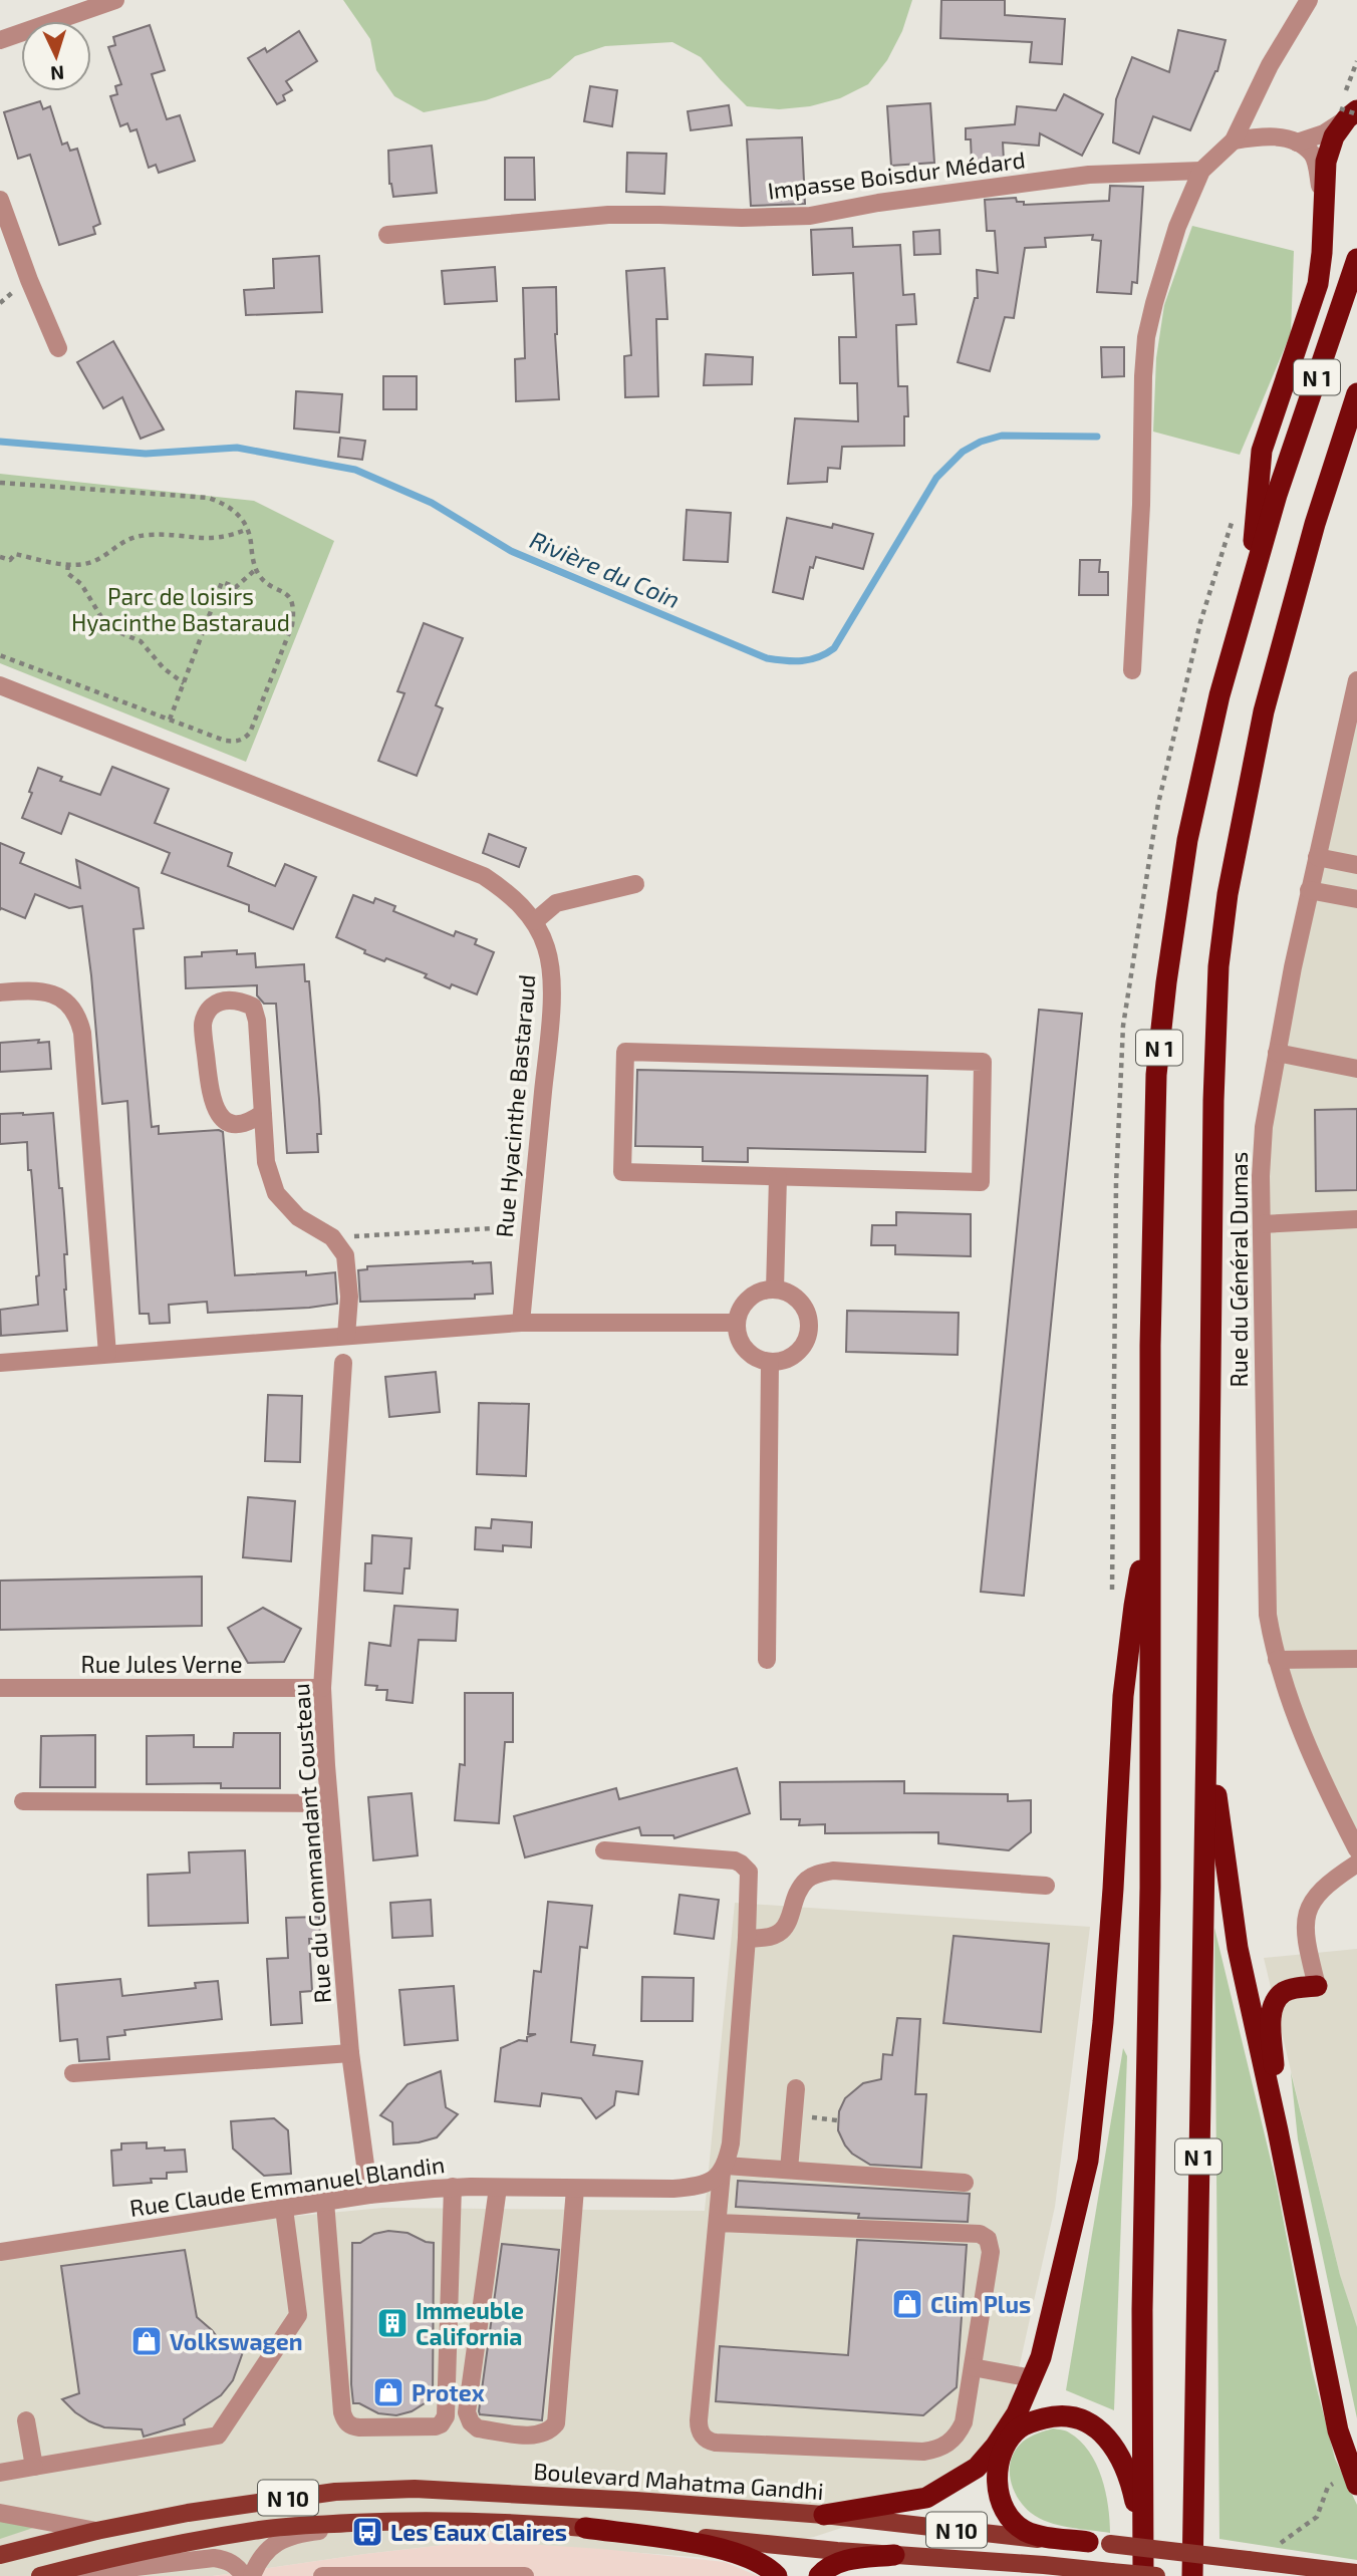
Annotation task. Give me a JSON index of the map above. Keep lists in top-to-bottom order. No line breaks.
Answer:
{"streets":{"highway":["N 1"],"main road":["Boulevard Mahatma Gandhi","N 10"],"street":["Impasse Boisdur Médard","Rue Hyacinthe Bastaraud","Rue du Général Dumas","Rue Jules Verne","Rue du Commandant Cousteau","Rue Claude Emmanuel Blandin"]},"crossings":[["Rue Jules Verne","Rue du Commandant Cousteau"],["Rue du Commandant Cousteau","Rue Claude Emmanuel Blandin"]],"water":["Rivière du Coin"],"parks":["Parc de loisirs Hyacinthe Bastaraud"],"places":{"shop":["Clim Plus","Volkswagen","Protex"],"building":["Immeuble California"],"bus stop":["Les Eaux Claires"]},"north":"bottom"}
